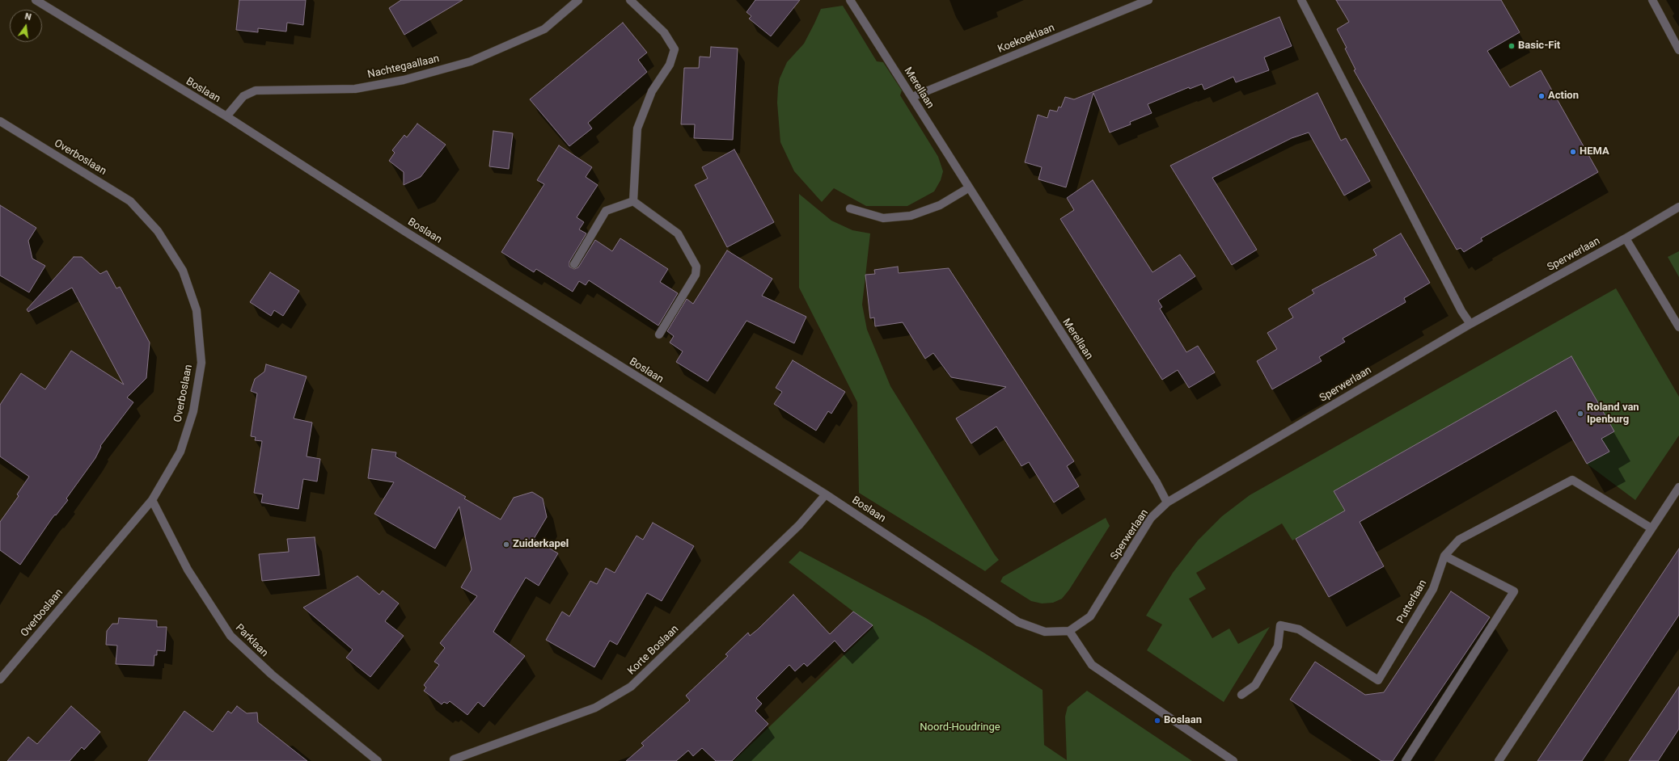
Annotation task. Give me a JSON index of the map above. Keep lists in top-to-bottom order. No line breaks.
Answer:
{"streets":{"street":["Koekoeklaan","Nachtegaallaan","Merellaan","Boslaan","Overboslaan","Sperwerlaan","Putterlaan","Parklaan","Korte Boslaan"]},"crossings":[["Koekoeklaan","Merellaan"],["Nachtegaallaan","Boslaan"],["Merellaan","Sperwerlaan"],["Boslaan","Sperwerlaan"],["Boslaan","Korte Boslaan"],["Overboslaan","Parklaan"]],"parks":["Noord-Houdringe"],"places":["Basic-Fit","Action","HEMA","Roland van Ipenburg","Zuiderkapel","Boslaan"],"north":"top"}
